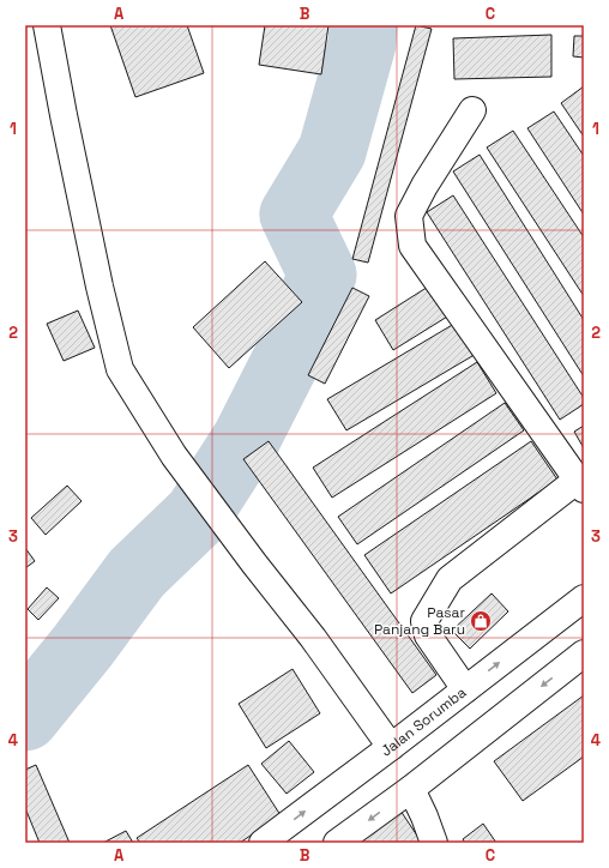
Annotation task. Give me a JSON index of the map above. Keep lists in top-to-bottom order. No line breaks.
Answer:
{"streets":{"street":["Jalan Sorumba"]},"places":{"shop":["Pasar Panjang Baru"]},"grid":{"columns":["A","B","C"],"rows":["1","2","3","4"]}}
